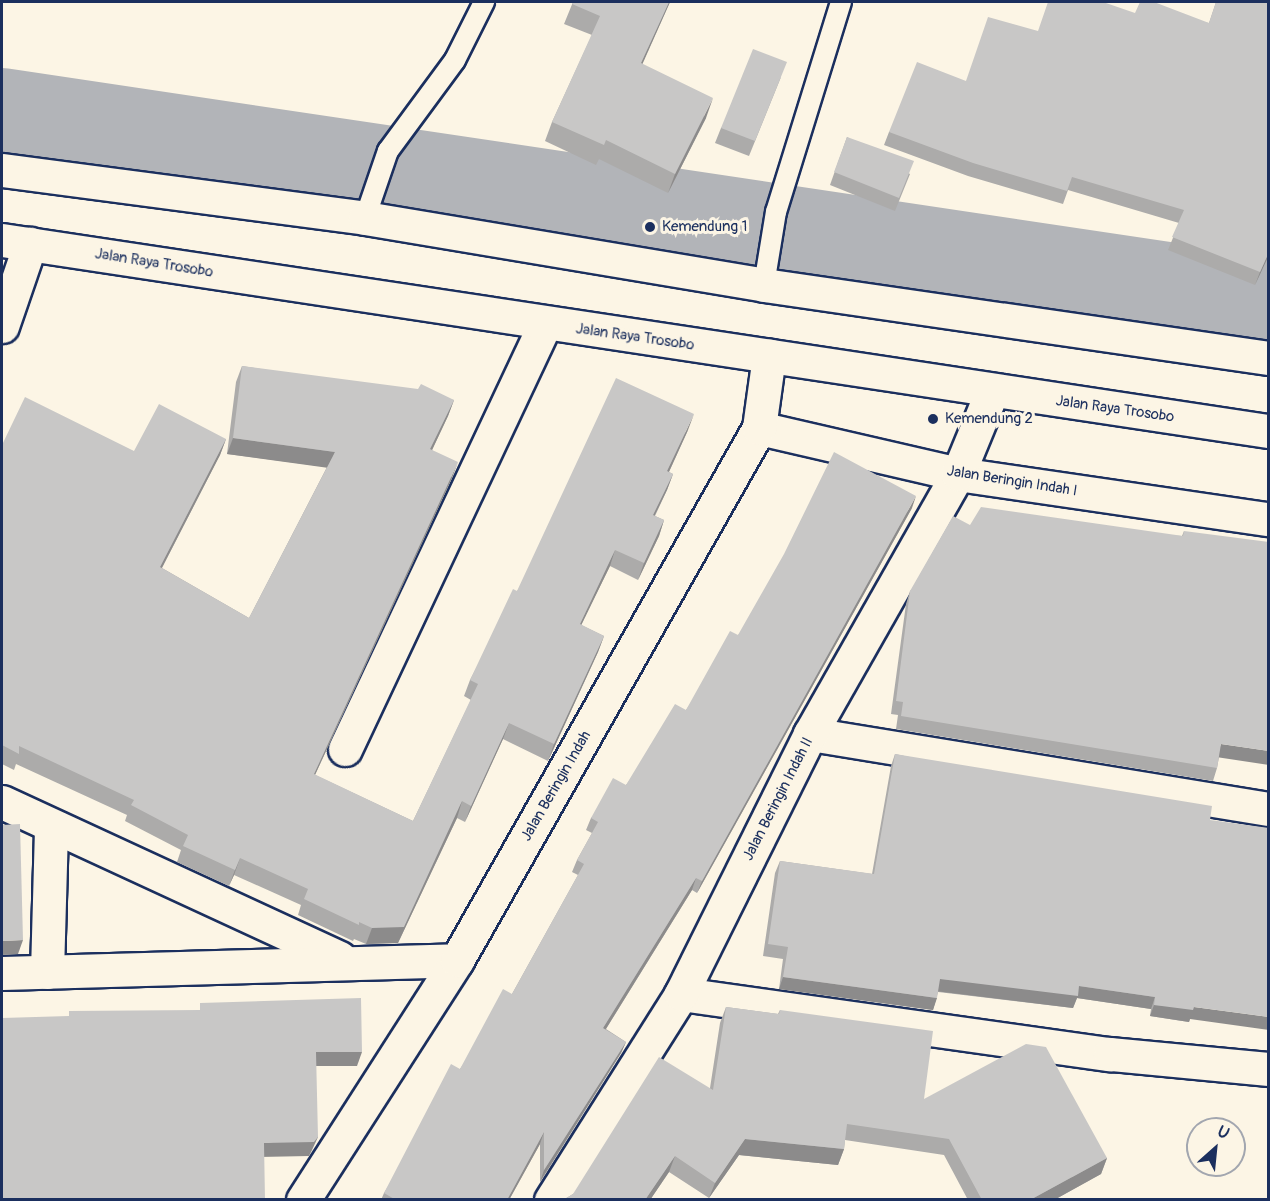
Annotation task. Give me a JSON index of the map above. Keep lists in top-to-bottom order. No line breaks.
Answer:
{"streets":{"main road":["Jalan Raya Trosobo","Jalan Beringin Indah I","Jalan Beringin Indah","Jalan Beringin Indah II"]},"crossings":[["Jalan Raya Trosobo","Jalan Beringin Indah"],["Jalan Raya Trosobo","Jalan Beringin Indah II"],["Jalan Beringin Indah I","Jalan Beringin Indah"],["Jalan Beringin Indah I","Jalan Beringin Indah II"]],"places":["Kemendung 1","Kemendung 2"],"north":"top right"}
